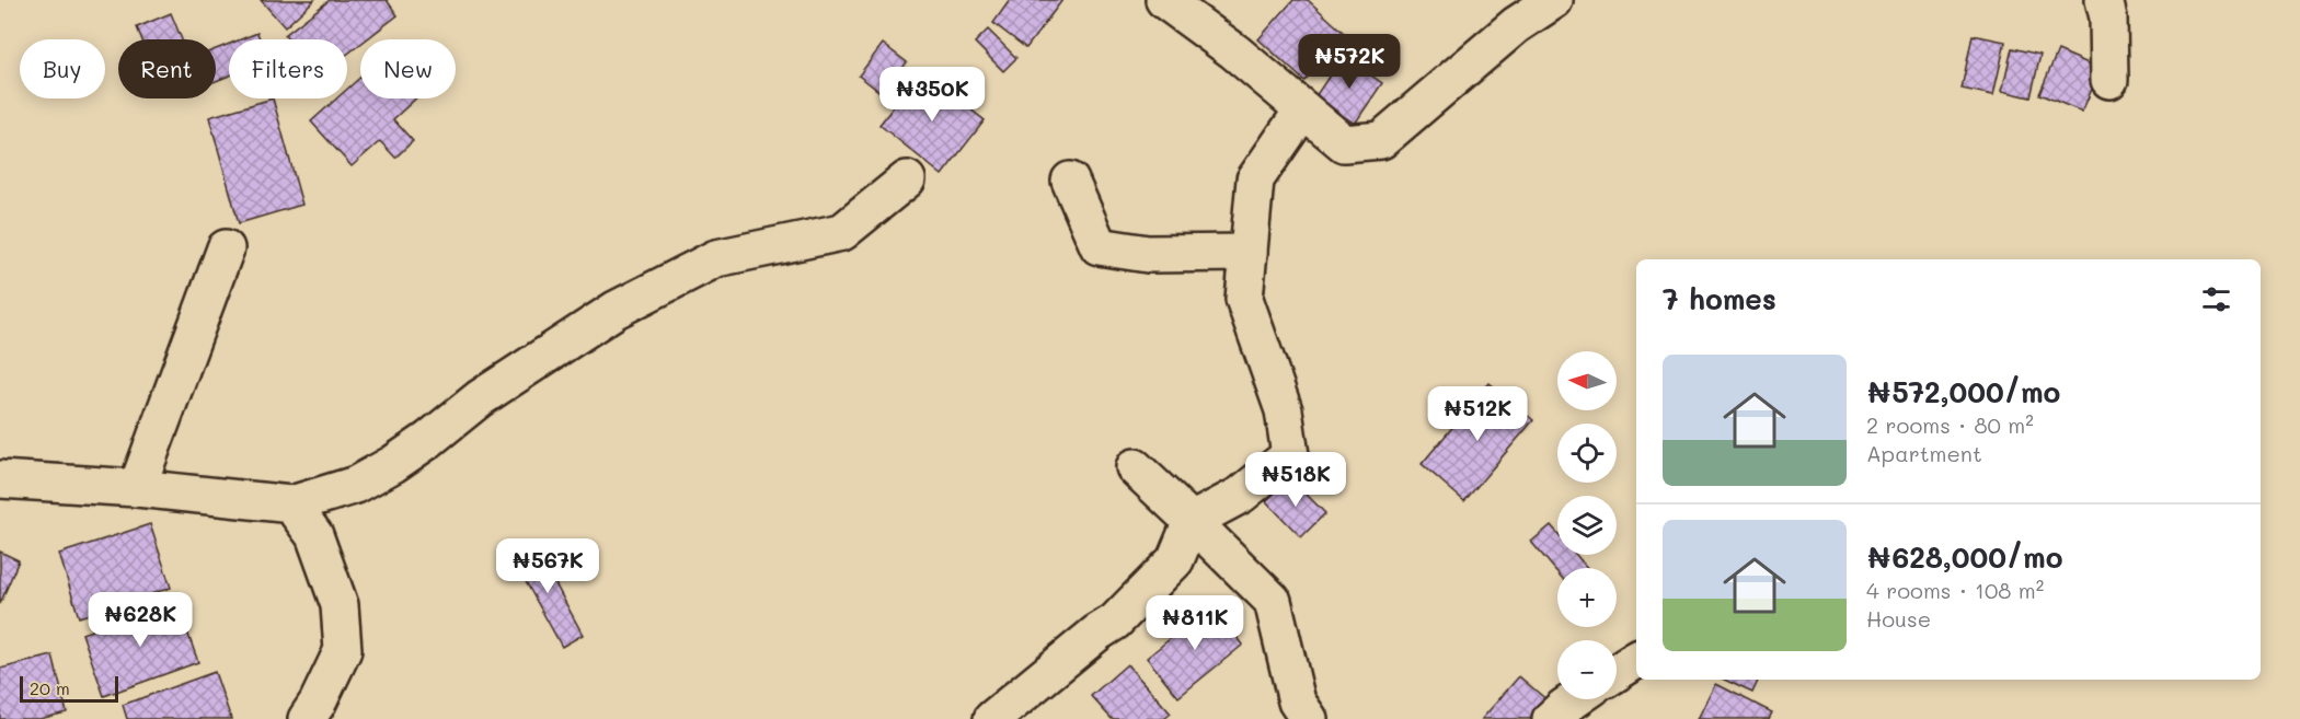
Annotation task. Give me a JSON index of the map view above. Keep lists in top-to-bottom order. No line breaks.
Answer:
{"scale_bar":"20 m","north":"left","page":{"price":["₦572K","₦350K","₦512K","₦518K","₦567K","₦628K","₦811K"],"chip":["Buy","Rent","Filters","New"],"heading":"7 homes","list":[{"name":"₦572,000/mo","note":"2 rooms · 80 m² · Apartment"},{"name":"₦628,000/mo","note":"4 rooms · 108 m² · House"}],"map_buttons":["+","−"],"scale":"20 m"}}
